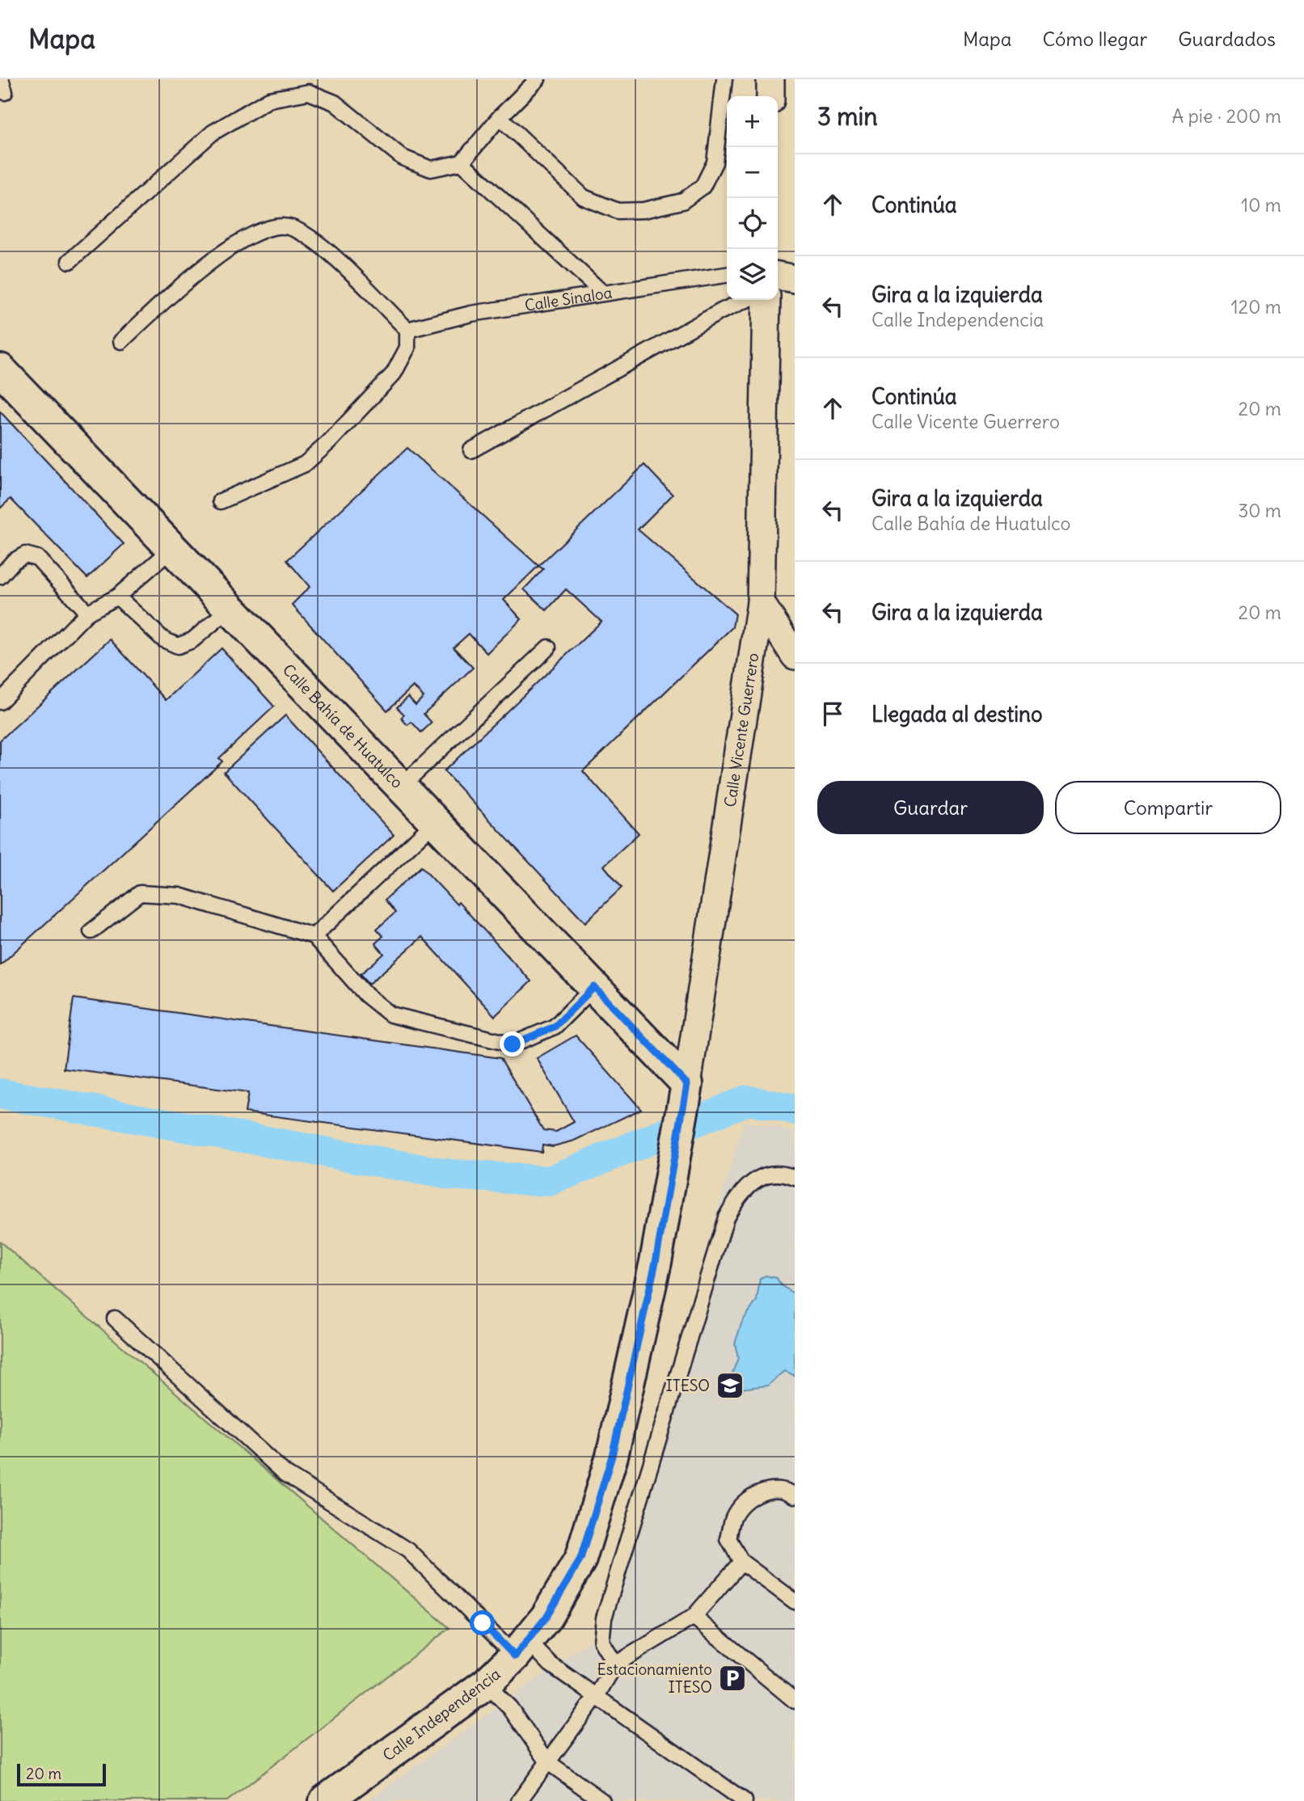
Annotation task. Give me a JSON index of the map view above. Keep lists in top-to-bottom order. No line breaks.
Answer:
{"streets":{"street":["Calle Bahía de Huatulco","Calle Vicente Guerrero","Calle Independencia"],"lane":["Calle Sinaloa"]},"crossings":[["Calle Bahía de Huatulco","Calle Vicente Guerrero"],["Calle Vicente Guerrero","Calle Independencia"]],"places":{"school or university":["ITESO"],"parking":["Estacionamiento ITESO"]},"scale_bar":"20 m","page":{"header":"Mapa","nav":["Mapa","Cómo llegar","Guardados"],"heading":["3 min","A pie · 200 m"],"map_buttons":["+","−"],"list":[["Continúa","10 m"],["Gira a la izquierda","Calle Independencia","120 m"],["Continúa","Calle Vicente Guerrero","20 m"],["Gira a la izquierda","Calle Bahía de Huatulco","30 m"],["Gira a la izquierda","20 m"],"Llegada al destino"],"buttons":["Guardar","Compartir"],"scale":"20 m"}}
